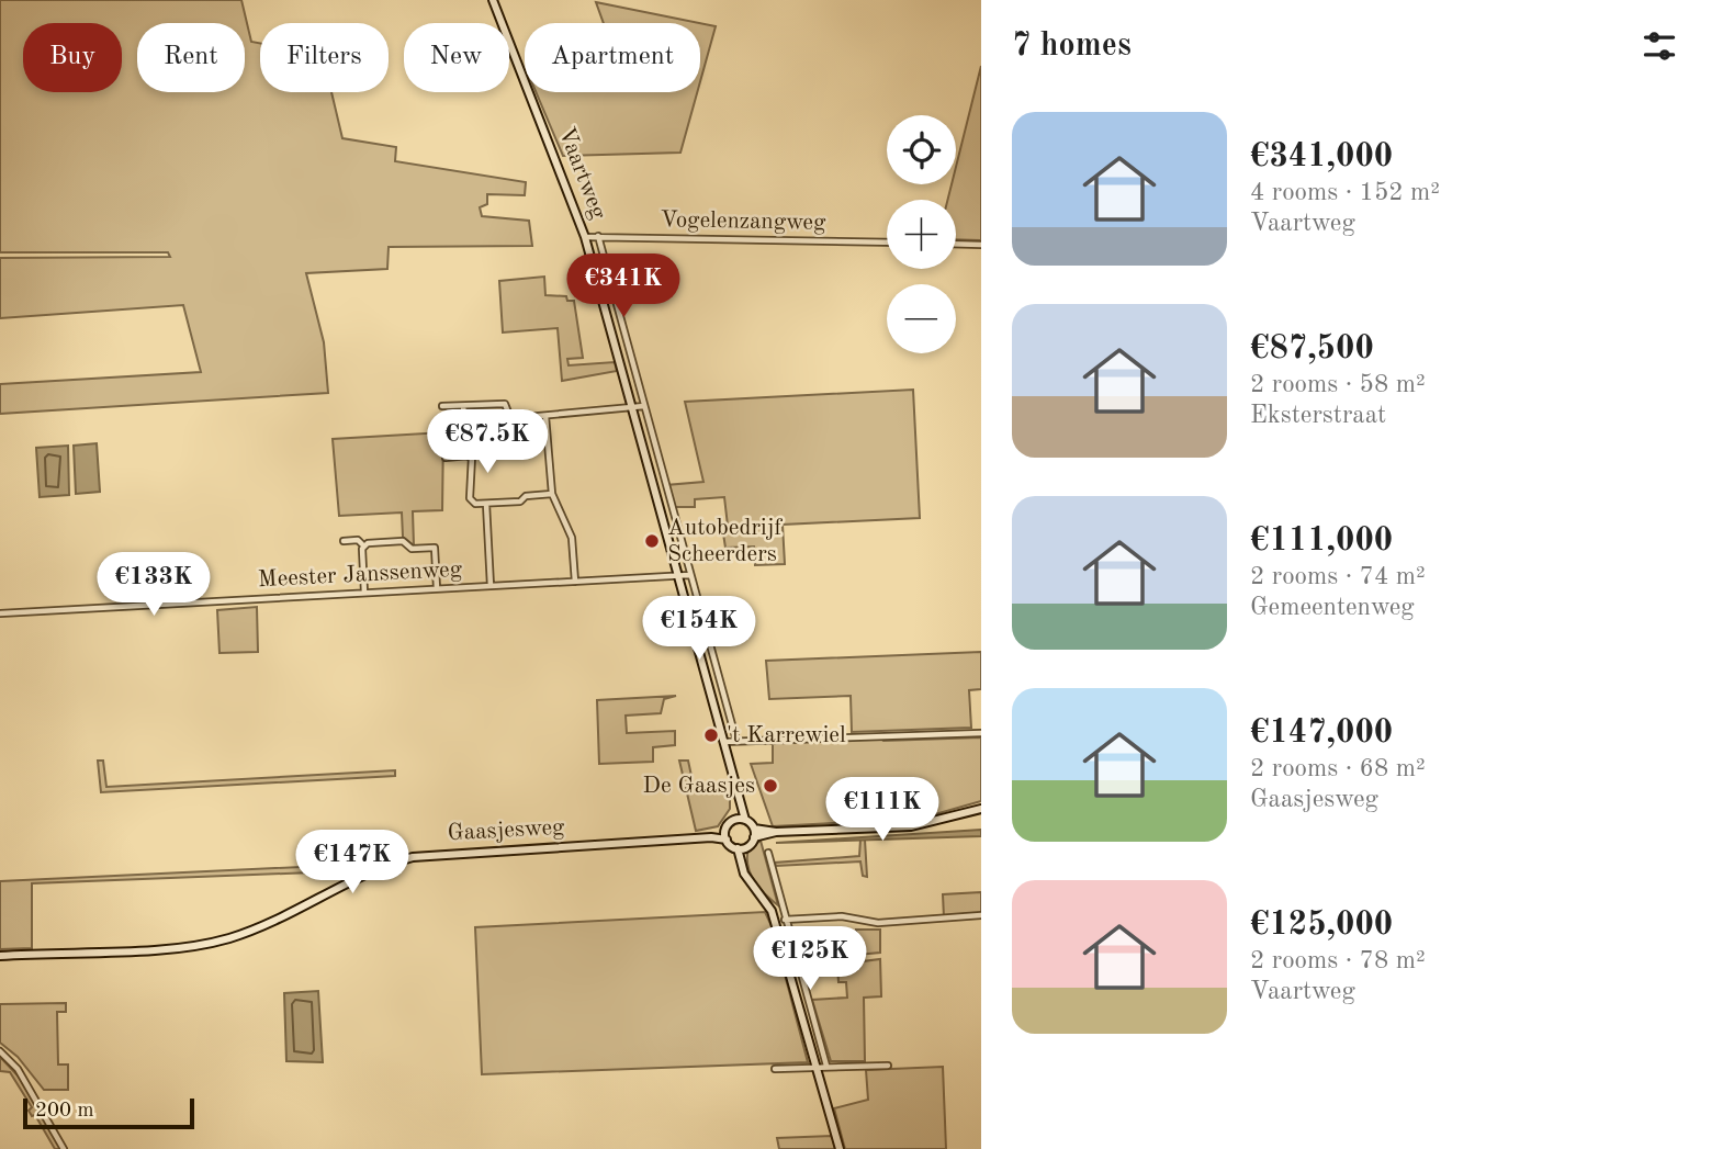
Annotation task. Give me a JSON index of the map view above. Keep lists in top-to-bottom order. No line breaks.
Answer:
{"streets":{"street":["Vaartweg","Vogelenzangweg","Meester Janssenweg","Gaasjesweg"]},"crossings":[["Vaartweg","Vogelenzangweg"],["Vaartweg","Meester Janssenweg"],["Vaartweg","Gaasjesweg"]],"places":["Autobedrijf Scheerders","'t Karrewiel","De Gaasjes"],"scale_bar":"200 m","page":{"heading":"7 homes","chip":["Buy","Rent","Filters","New","Apartment"],"list":[{"name":"€341,000","note":"4 rooms · 152 m² · Vaartweg"},{"name":"€87,500","note":"2 rooms · 58 m² · Eksterstraat"},{"name":"€111,000","note":"2 rooms · 74 m² · Gemeentenweg"},{"name":"€147,000","note":"2 rooms · 68 m² · Gaasjesweg"},{"name":"€125,000","note":"2 rooms · 78 m² · Vaartweg"}],"map_buttons":["+","−"],"price":["€341K","€87.5K","€133K","€154K","€111K","€147K","€125K"],"scale":"200 m"}}
